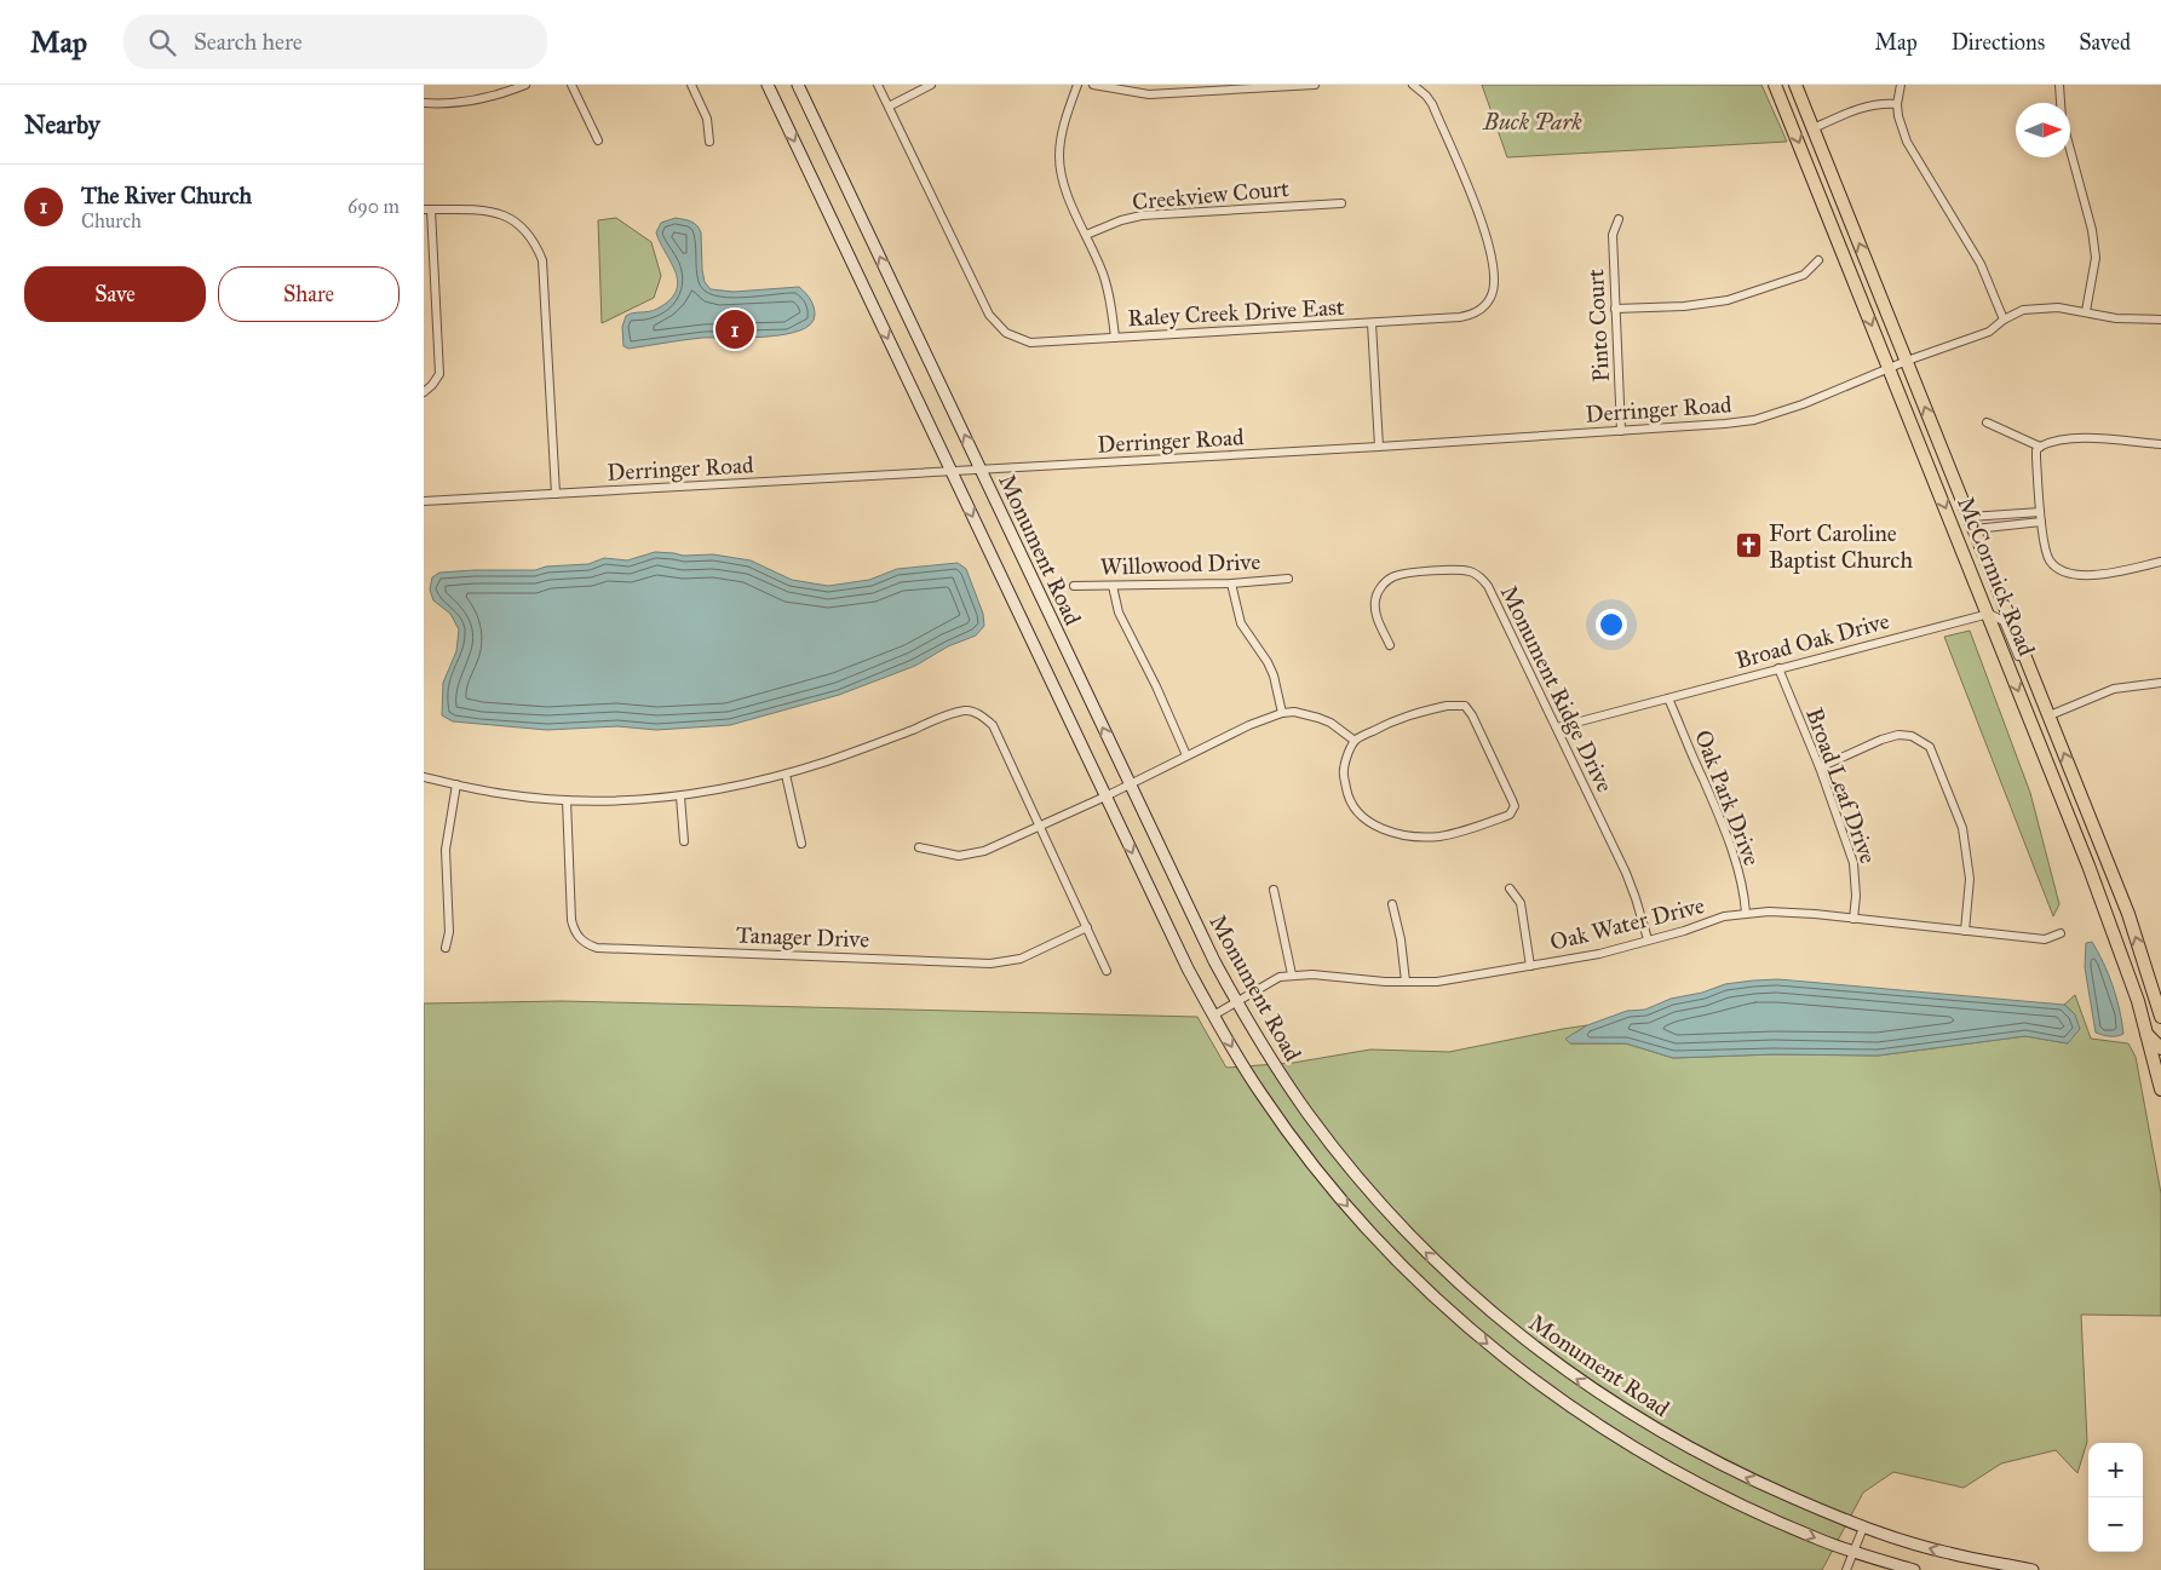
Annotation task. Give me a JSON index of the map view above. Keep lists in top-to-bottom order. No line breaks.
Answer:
{"streets":{"main road":["Monument Road","McCormick Road"],"street":["Creekview Court","Raley Creek Drive East","Pinto Court","Derringer Road","Willowood Drive","Broad Oak Drive","Monument Ridge Drive","Broad Leaf Drive","Oak Park Drive","Oak Water Drive","Tanager Drive"]},"crossings":[["Pinto Court","Derringer Road"],["Derringer Road","Monument Road"],["Derringer Road","McCormick Road"],["Monument Road","Oak Water Drive"],["McCormick Road","Broad Oak Drive"],["Broad Oak Drive","Monument Ridge Drive"],["Broad Oak Drive","Broad Leaf Drive"],["Broad Oak Drive","Oak Park Drive"],["Monument Ridge Drive","Oak Water Drive"],["Broad Leaf Drive","Oak Water Drive"],["Oak Park Drive","Oak Water Drive"]],"parks":["Buck Park"],"places":{"church":["Fort Caroline Baptist Church"]},"north":"right","page":{"header":"Map","search":"Search here","nav":["Map","Directions","Saved"],"heading":"Nearby","list":[{"mark":"1","name":"The River Church","note":"Church","value":"690 m"}],"buttons":["Save","Share"],"pins":"1","map_buttons":["+","−"]}}
